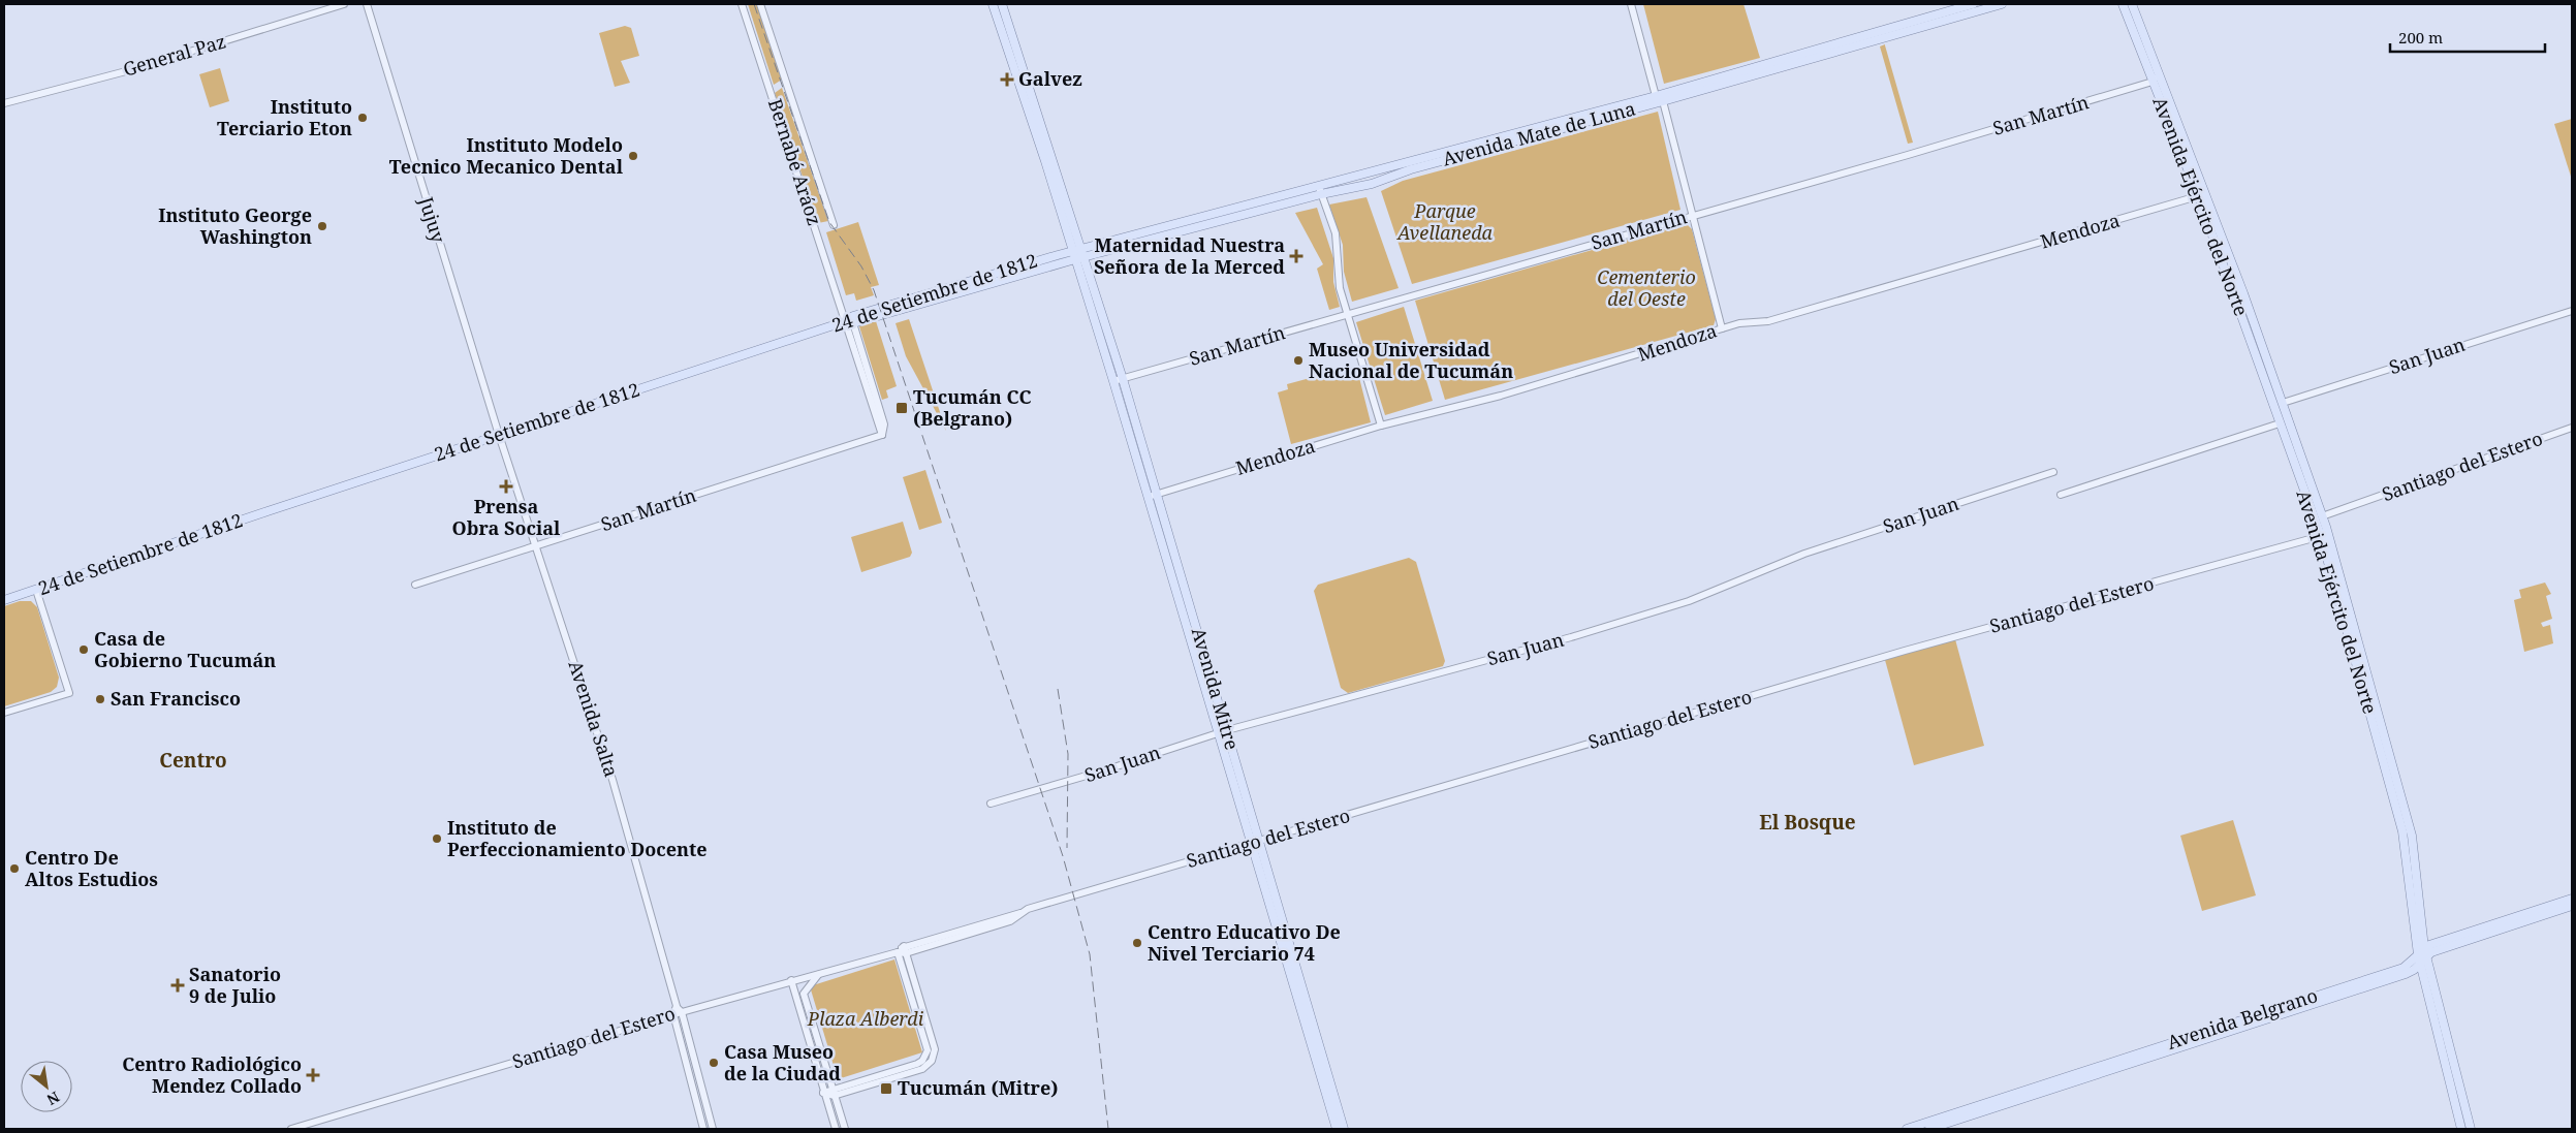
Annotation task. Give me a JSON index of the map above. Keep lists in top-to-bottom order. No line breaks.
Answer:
{"streets":{"main road":["Avenida Mate de Luna","Avenida Ejército del Norte","24 de Setiembre de 1812","Avenida Mitre","Avenida Belgrano"],"street":["General Paz","San Martín","Bernabé Aráoz","Jujuy","Mendoza","San Juan","Santiago del Estero","Avenida Salta"]},"crossings":[["San Martín","Bernabé Aráoz"],["San Martín","Avenida Ejército del Norte"],["San Martín","Avenida Mitre"],["San Martín","Avenida Salta"],["Avenida Mate de Luna","24 de Setiembre de 1812"],["Avenida Mate de Luna","Avenida Mitre"],["Bernabé Aráoz","24 de Setiembre de 1812"],["Avenida Ejército del Norte","Mendoza"],["Avenida Ejército del Norte","San Juan"],["Avenida Ejército del Norte","Santiago del Estero"],["Avenida Ejército del Norte","Avenida Belgrano"],["Jujuy","24 de Setiembre de 1812"],["Jujuy","Avenida Salta"],["Mendoza","Avenida Mitre"],["24 de Setiembre de 1812","Avenida Mitre"],["24 de Setiembre de 1812","Avenida Salta"],["San Juan","Avenida Mitre"],["Santiago del Estero","Avenida Mitre"],["Santiago del Estero","Avenida Salta"]],"districts":["Centro","El Bosque"],"parks":["Parque Avellaneda","Cementerio del Oeste","Plaza Alberdi"],"places":{"health":["Galvez","Maternidad Nuestra Señora de la Merced","Prensa Obra Social","Sanatorio 9 de Julio","Centro Radiológico Mendez Collado"],"other":["Instituto Terciario Eton","Instituto Modelo Tecnico Mecanico Dental","Instituto George Washington","Museo Universidad Nacional de Tucumán","Casa de Gobierno Tucumán","San Francisco","Instituto de Perfeccionamiento Docente","Centro De Altos Estudios","Centro Educativo De Nivel Terciario 74","Casa Museo de la Ciudad"],"transit":["Tucumán CC (Belgrano)","Tucumán (Mitre)"]},"scale_bar":"200 m","north":"bottom right"}
